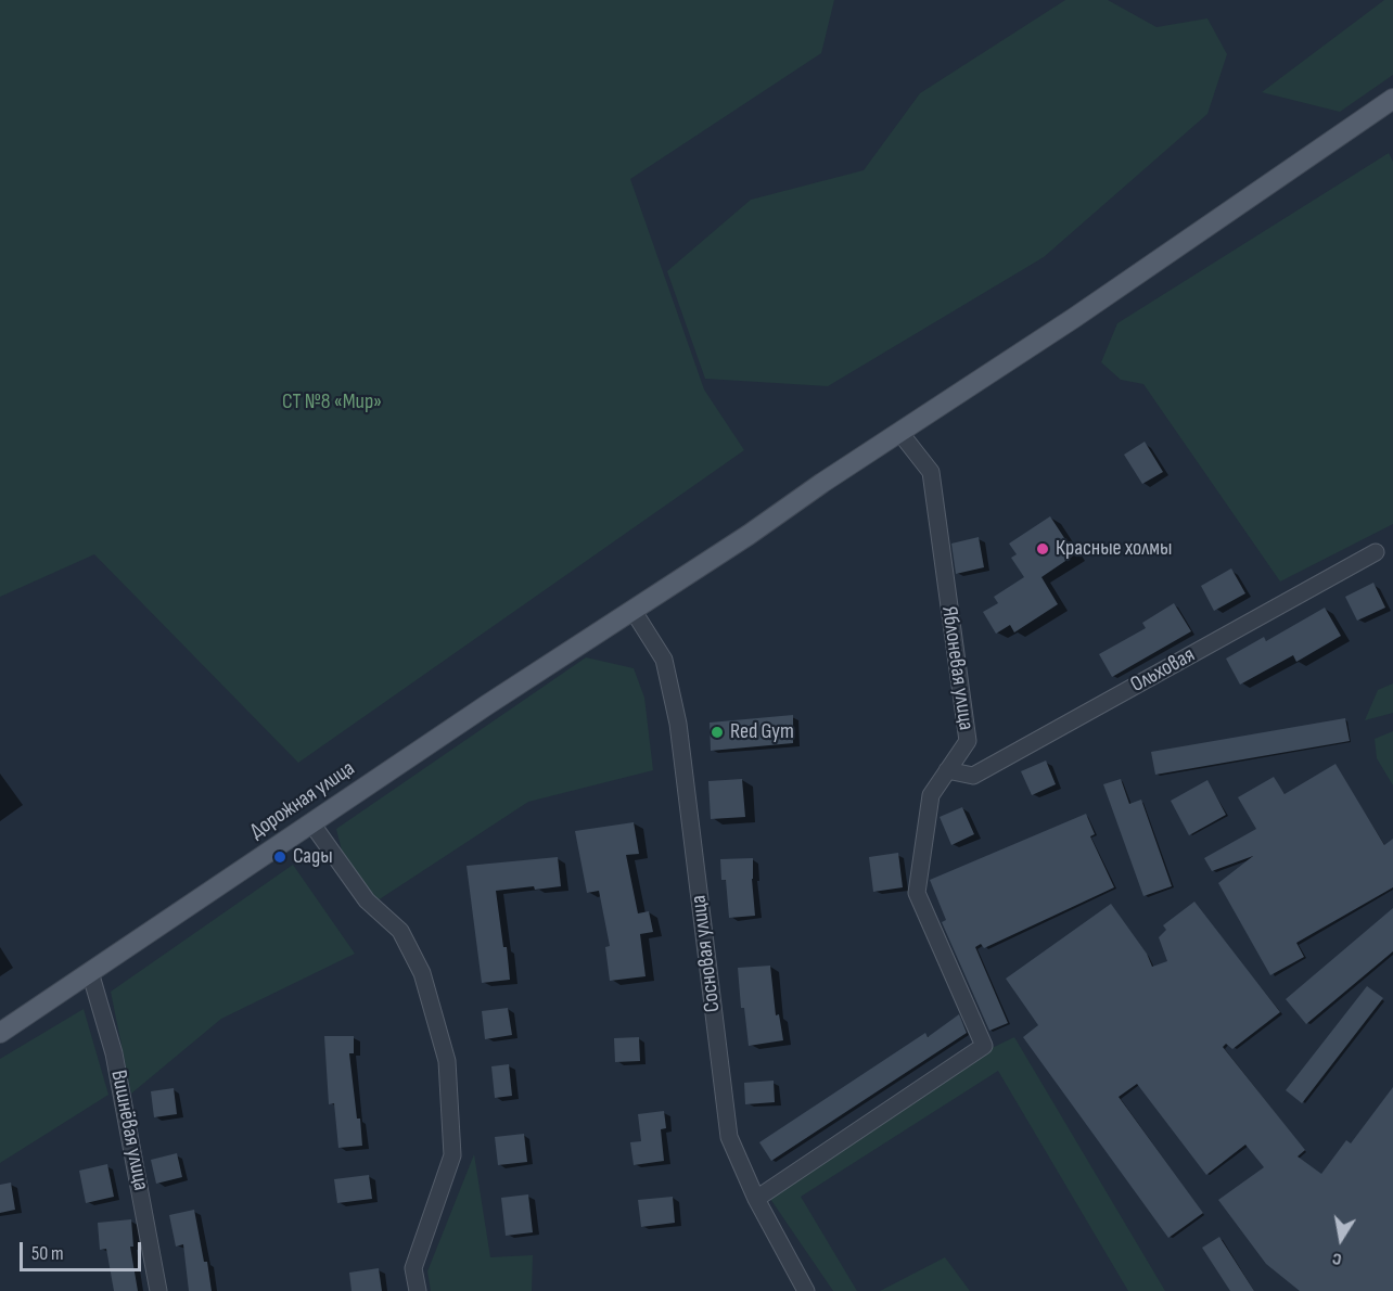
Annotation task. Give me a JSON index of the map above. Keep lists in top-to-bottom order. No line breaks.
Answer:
{"streets":{"main road":["Дорожная улица"],"street":["Яблоневая улица","Ольховая","Сосновая улица","Вишнёвая улица"]},"crossings":[["Яблоневая улица","Ольховая"],["Яблоневая улица","Дорожная улица"],["Яблоневая улица","Сосновая улица"],["Дорожная улица","Сосновая улица"],["Дорожная улица","Вишнёвая улица"]],"parks":["СТ №8 «Мир»"],"places":["Красные холмы","Red Gym","Сады"],"scale_bar":"50 m","north":"bottom"}
